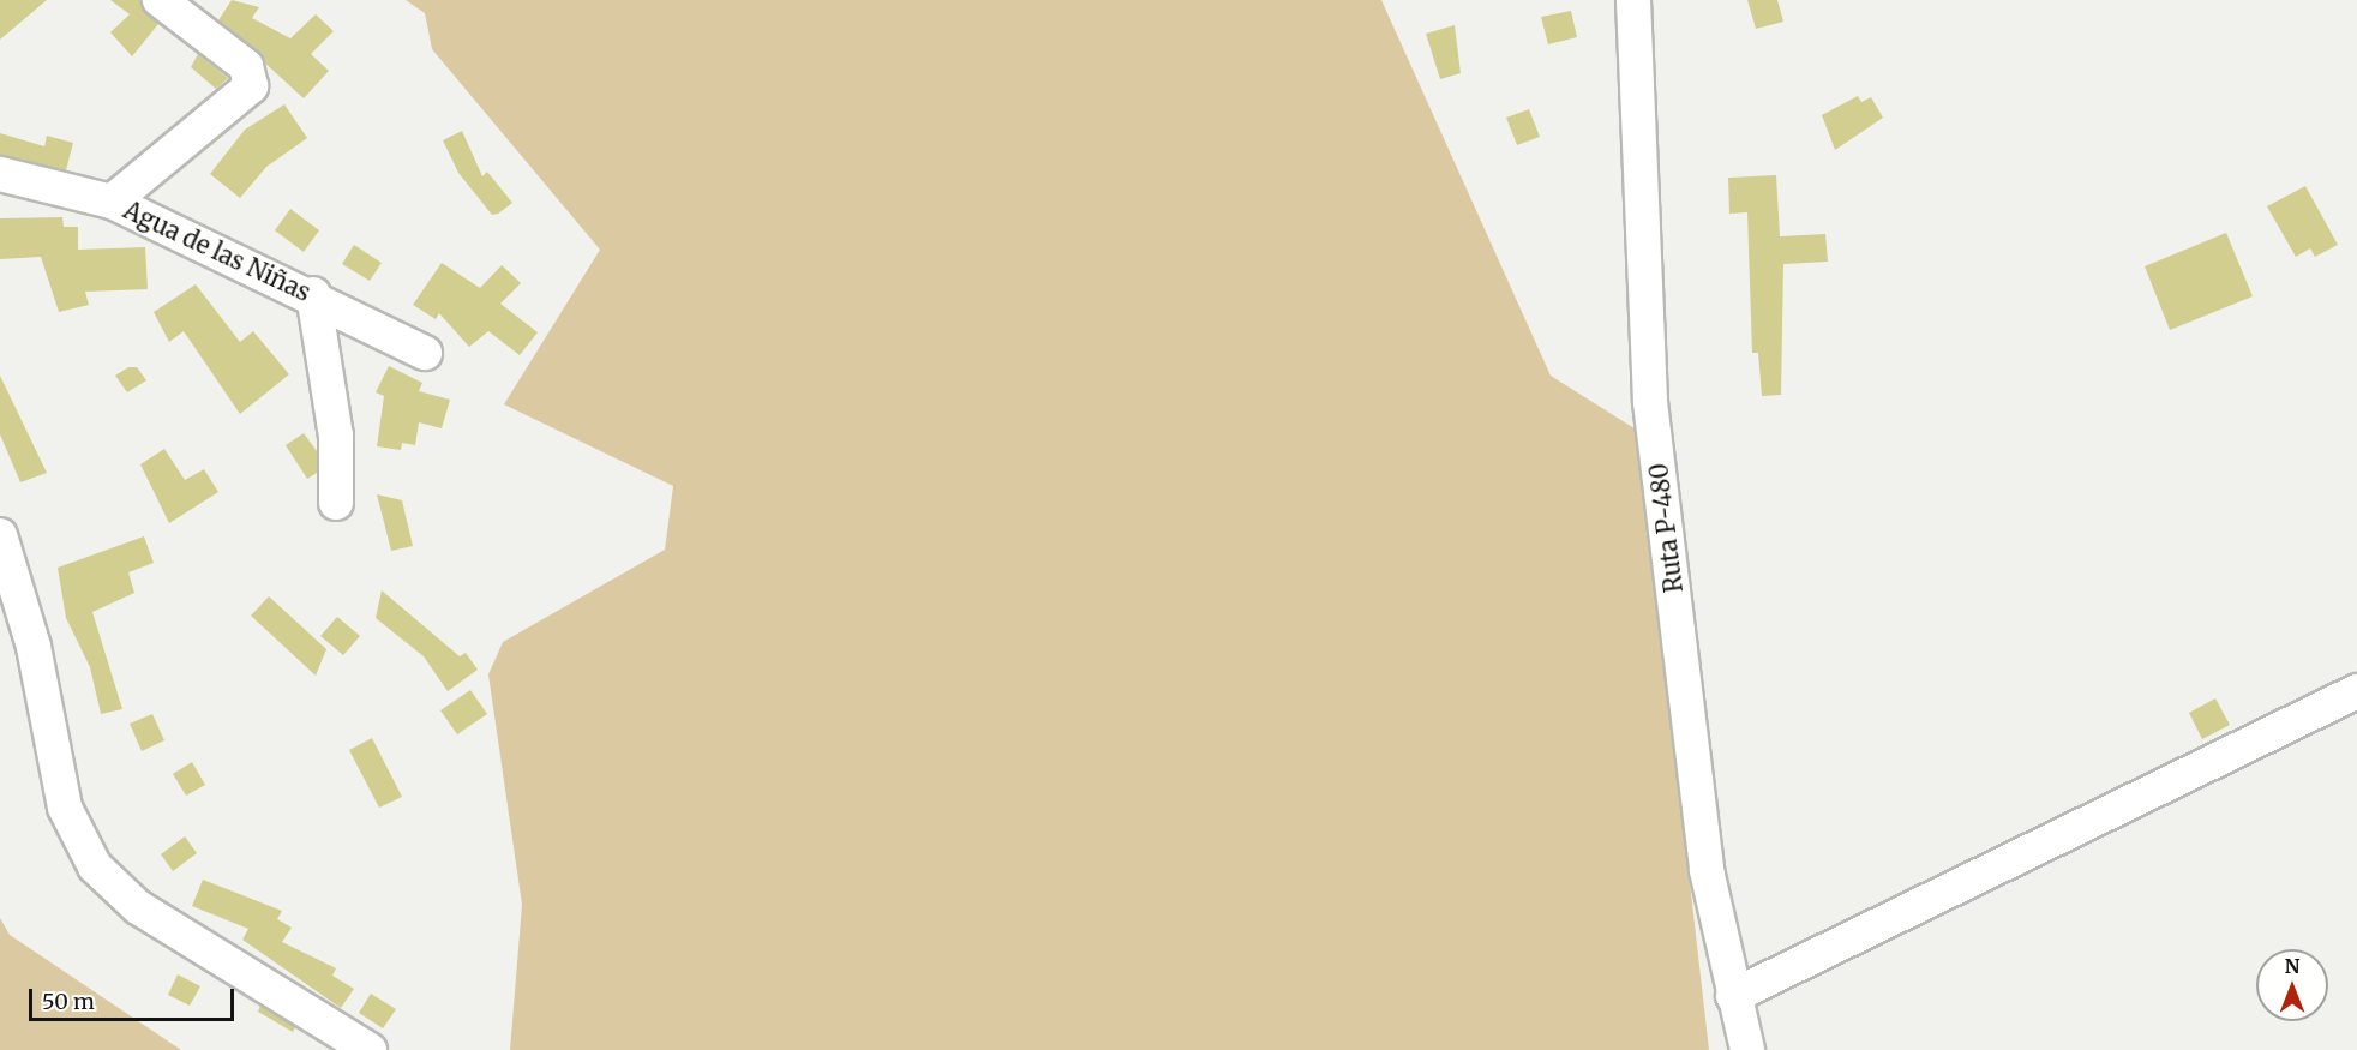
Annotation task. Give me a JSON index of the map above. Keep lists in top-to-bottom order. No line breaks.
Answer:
{"streets":{"street":["Agua de las Niñas","Ruta P-480"]},"scale_bar":"50 m","north":"top"}
